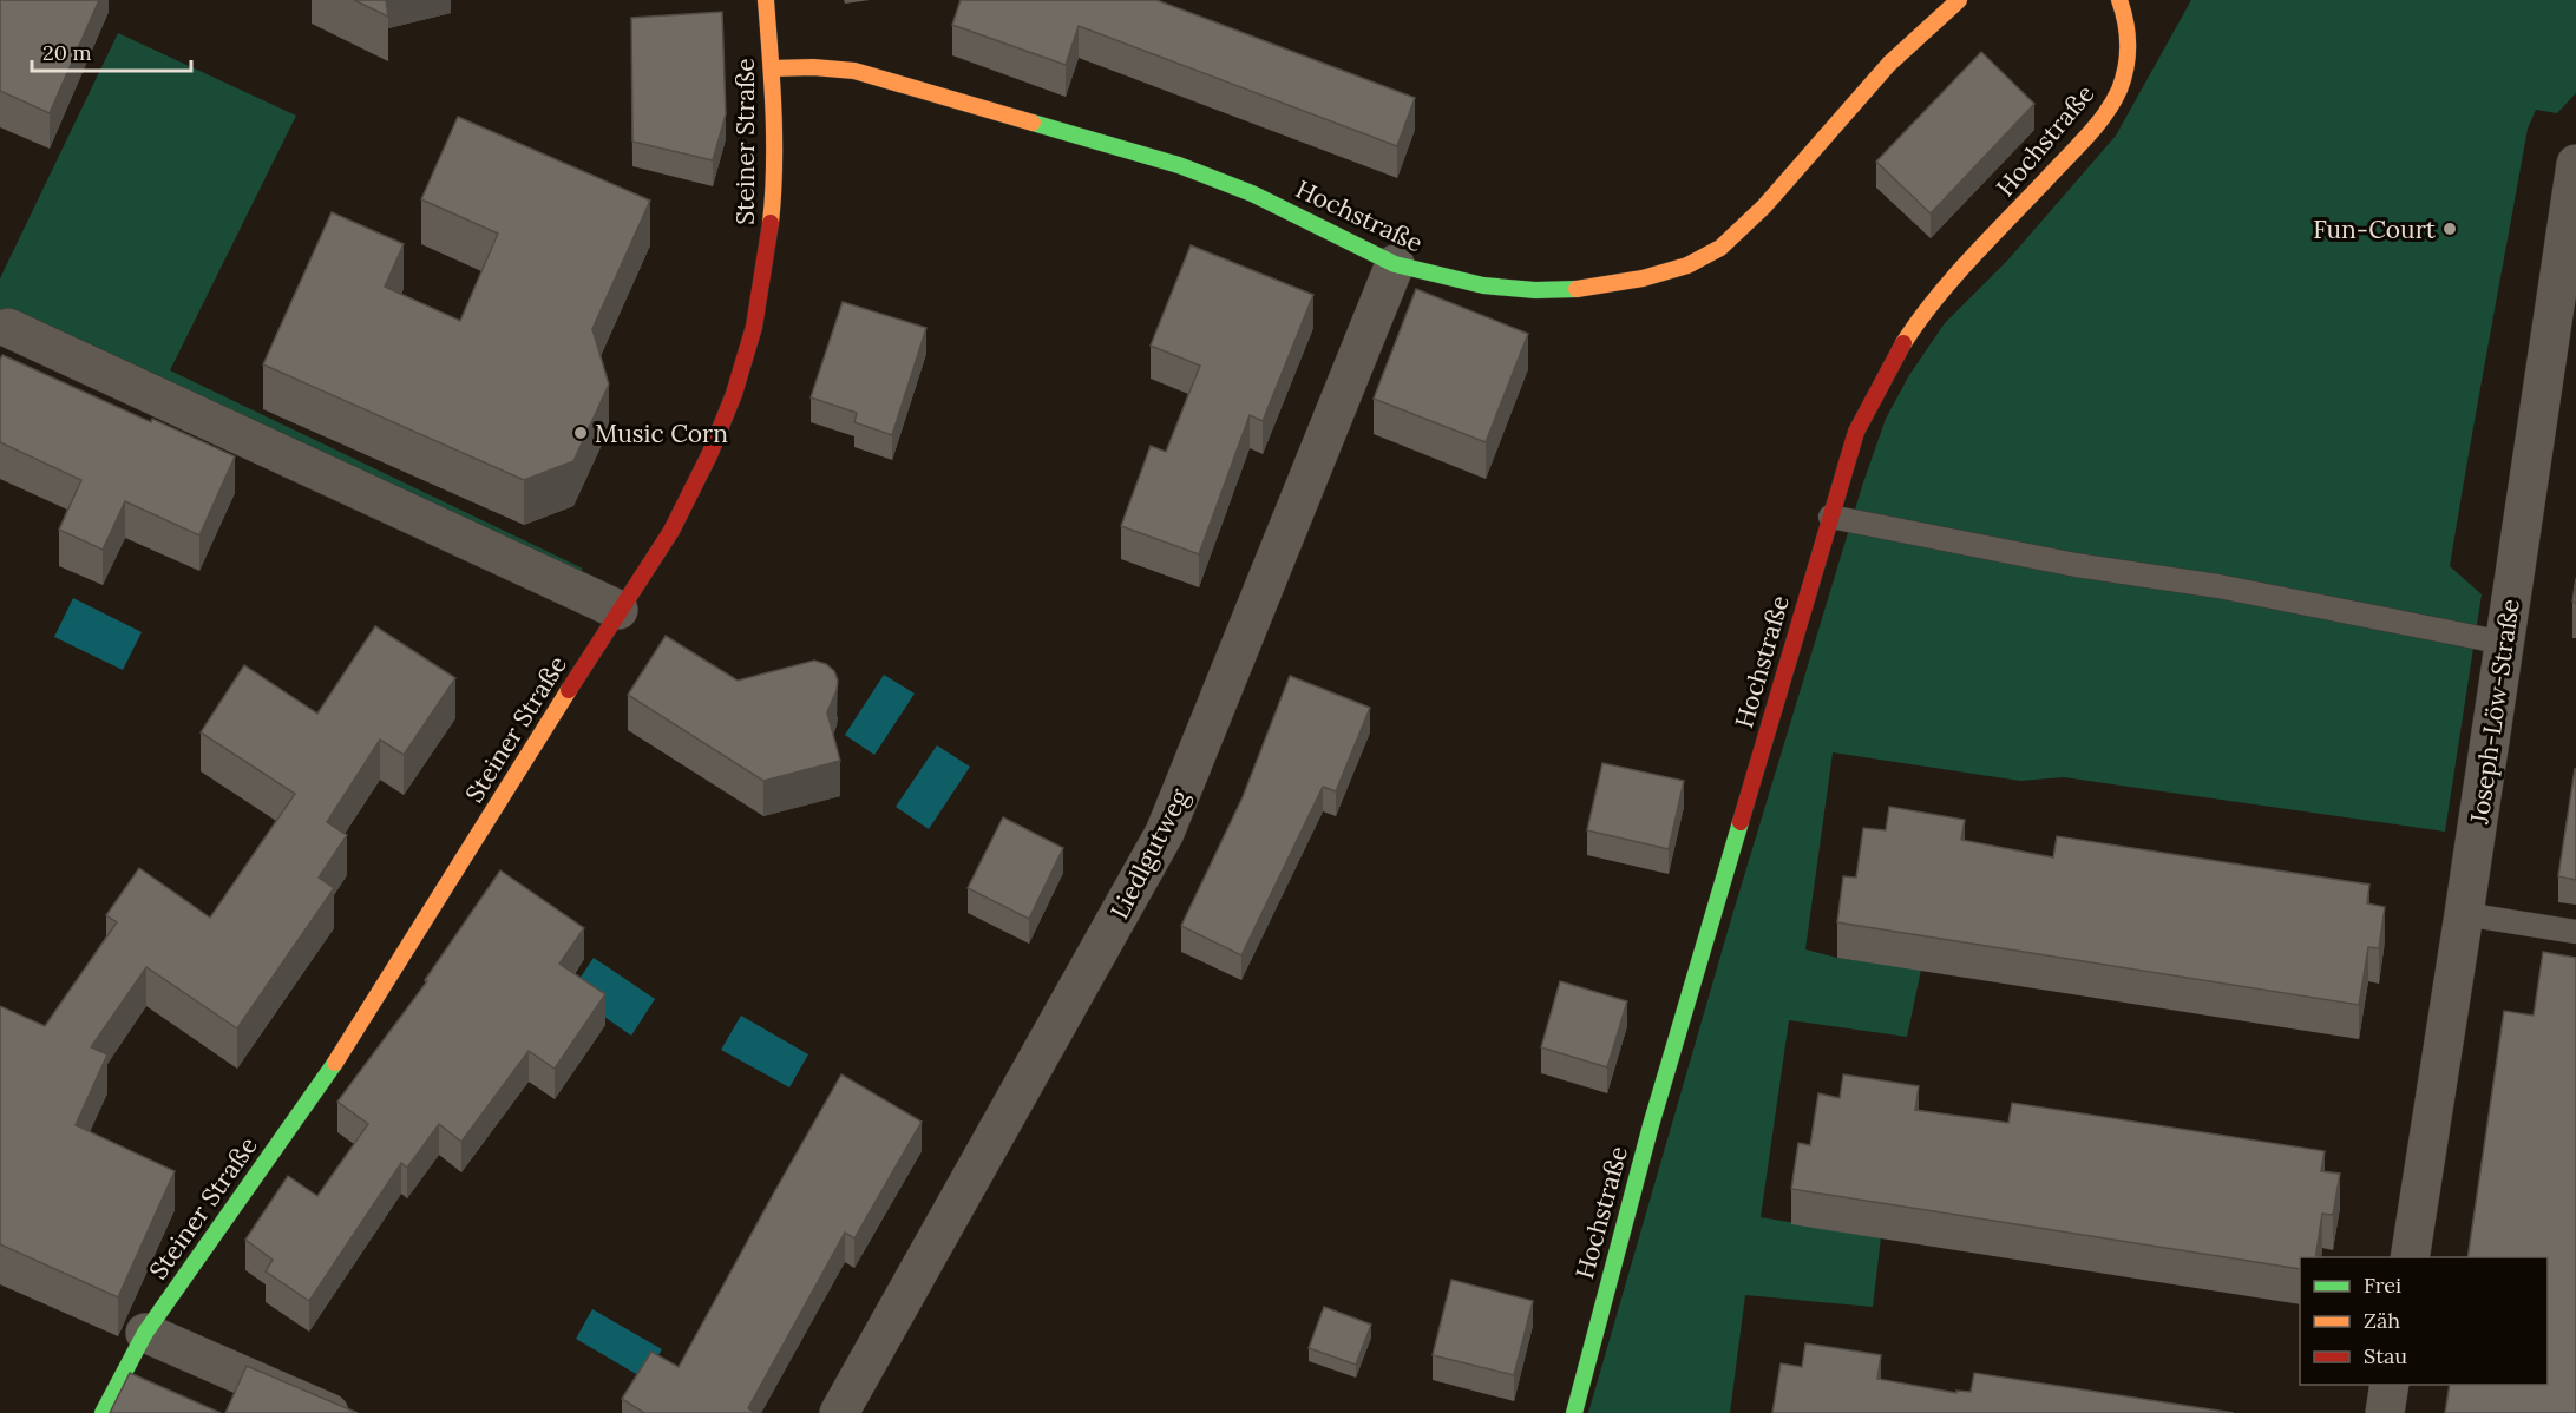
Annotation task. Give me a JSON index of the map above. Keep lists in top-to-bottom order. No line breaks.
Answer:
{"streets":{"street":["Hochstraße","Steiner Straße","Joseph-Löw-Straße","Liedlgutweg"]},"crossings":[["Hochstraße","Steiner Straße"],["Hochstraße","Liedlgutweg"]],"places":["Fun-Court","Music Corn"],"legend":["Frei","Zäh","Stau"],"scale_bar":"20 m"}
